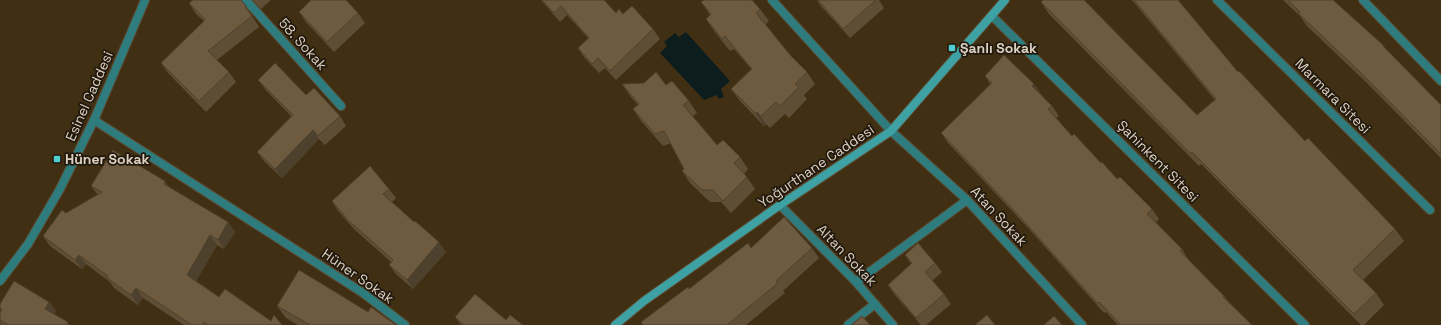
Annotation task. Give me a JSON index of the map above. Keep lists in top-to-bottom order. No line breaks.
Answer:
{"streets":{"main road":["Yoğurthane Caddesi"],"street":["58. Sokak","Esinel Caddesi","Marmara Sitesi","Şahinkent Sitesi","Atan Sokak","Altan Sokak","Hüner Sokak"]},"crossings":[["Esinel Caddesi","Hüner Sokak"],["Şahinkent Sitesi","Yoğurthane Caddesi"],["Yoğurthane Caddesi","Atan Sokak"],["Yoğurthane Caddesi","Altan Sokak"]],"places":{"transit":["Şanlı Sokak","Hüner Sokak"]}}
